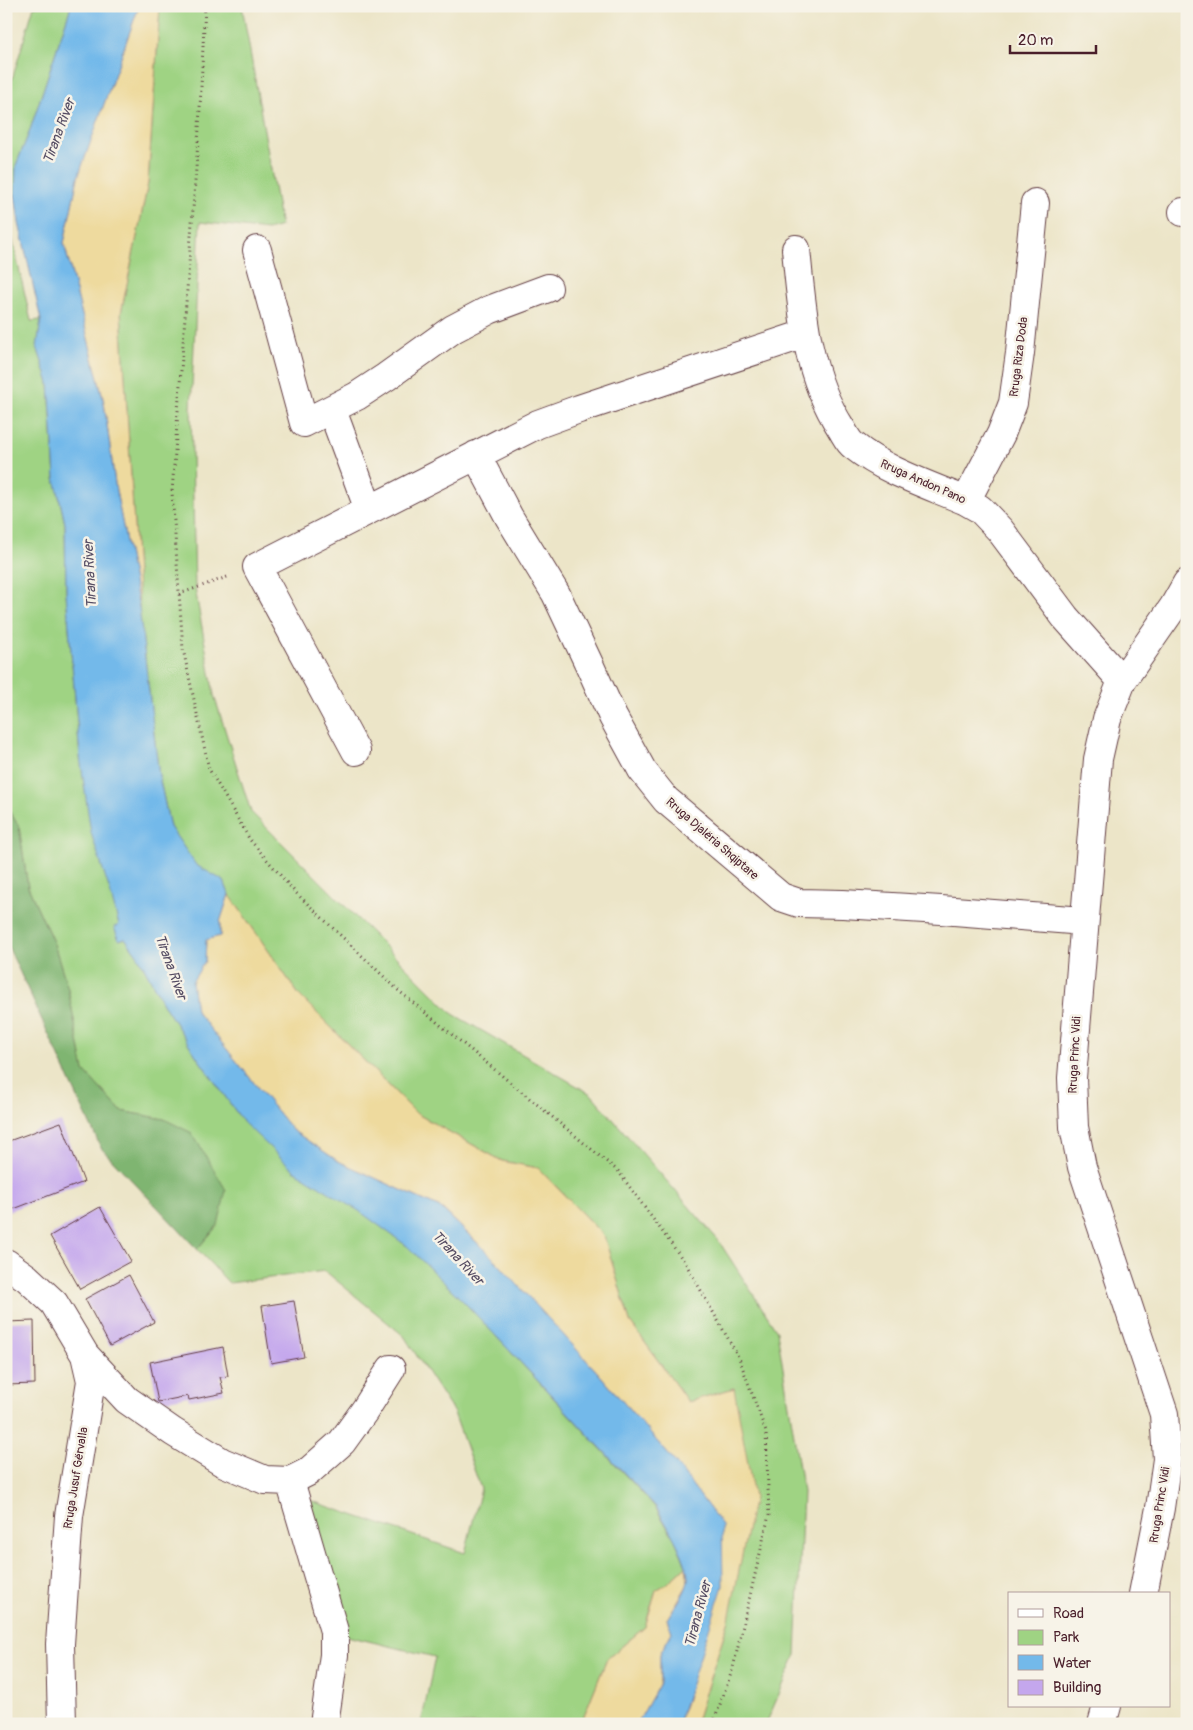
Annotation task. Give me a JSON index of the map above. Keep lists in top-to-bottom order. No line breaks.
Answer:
{"streets":{"street":["Rruga Riza Doda","Rruga Andon Pano","Rruga Djalëria Shqiptare","Rruga Princ Vidi","Rruga Jusuf Gërvalla"]},"crossings":[["Rruga Riza Doda","Rruga Andon Pano"],["Rruga Andon Pano","Rruga Princ Vidi"],["Rruga Djalëria Shqiptare","Rruga Princ Vidi"]],"water":["Tirana River"],"legend":["Road","Park","Water","Building"],"scale_bar":"20 m"}
